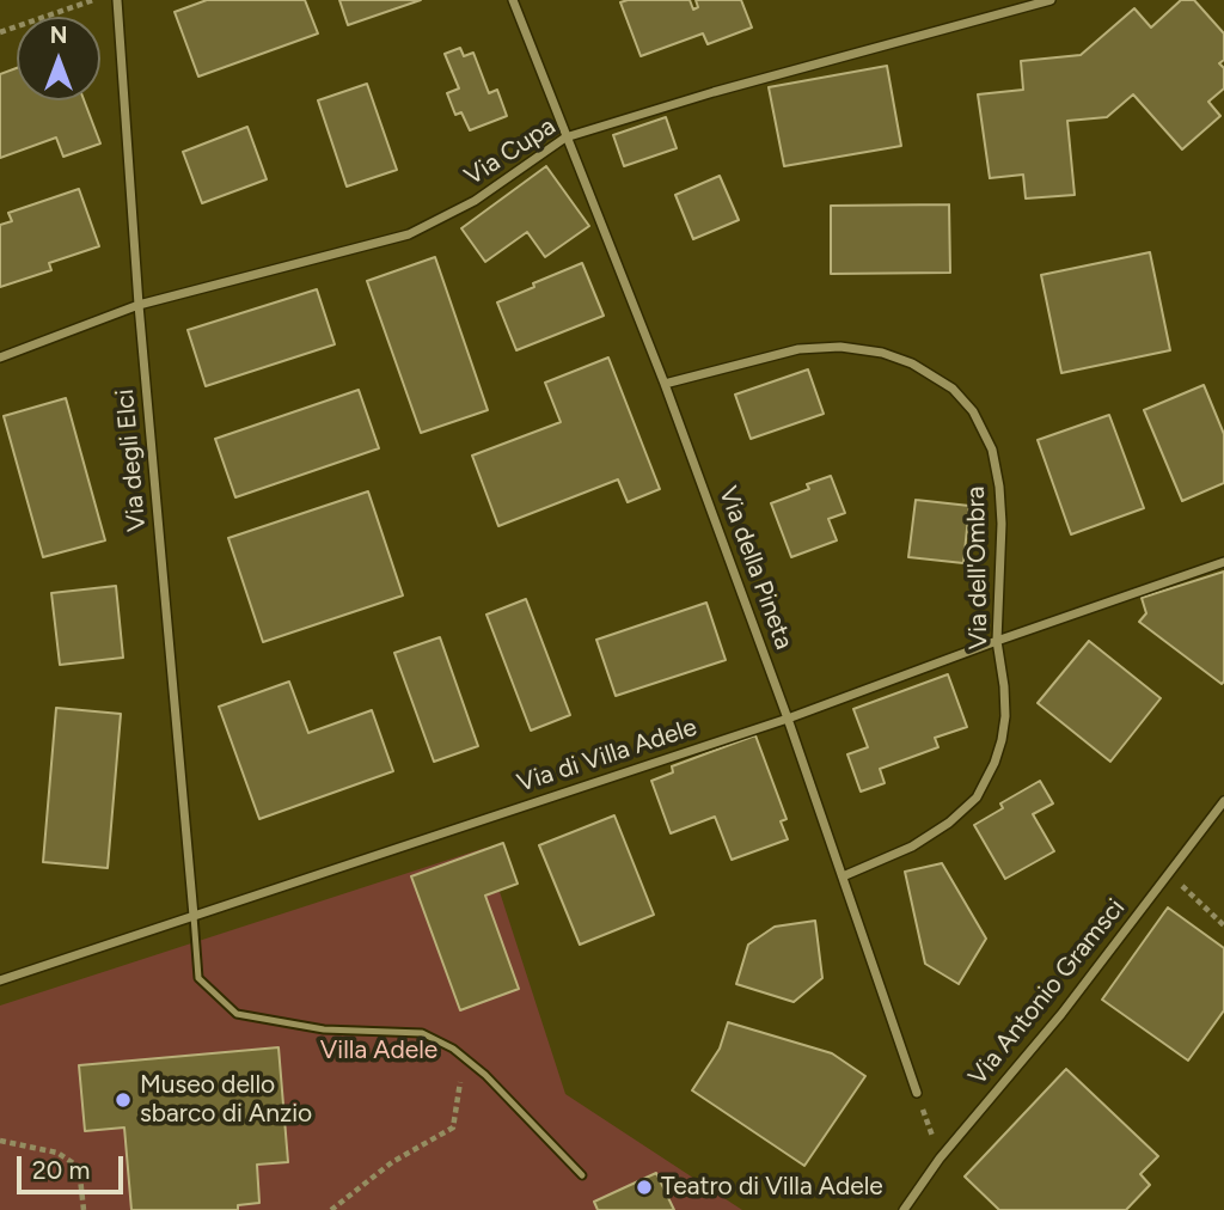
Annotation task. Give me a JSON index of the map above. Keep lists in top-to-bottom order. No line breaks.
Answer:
{"streets":{"street":["Via Cupa","Via degli Elci","Via della Pineta","Via dell'Ombra","Via di Villa Adele","Via Antonio Gramsci"]},"crossings":[["Via Cupa","Via degli Elci"],["Via Cupa","Via della Pineta"],["Via degli Elci","Via di Villa Adele"],["Via della Pineta","Via dell'Ombra"],["Via della Pineta","Via di Villa Adele"],["Via dell'Ombra","Via di Villa Adele"]],"parks":["Villa Adele"],"places":["Museo dello sbarco di Anzio","Teatro di Villa Adele"],"scale_bar":"20 m","north":"top"}
